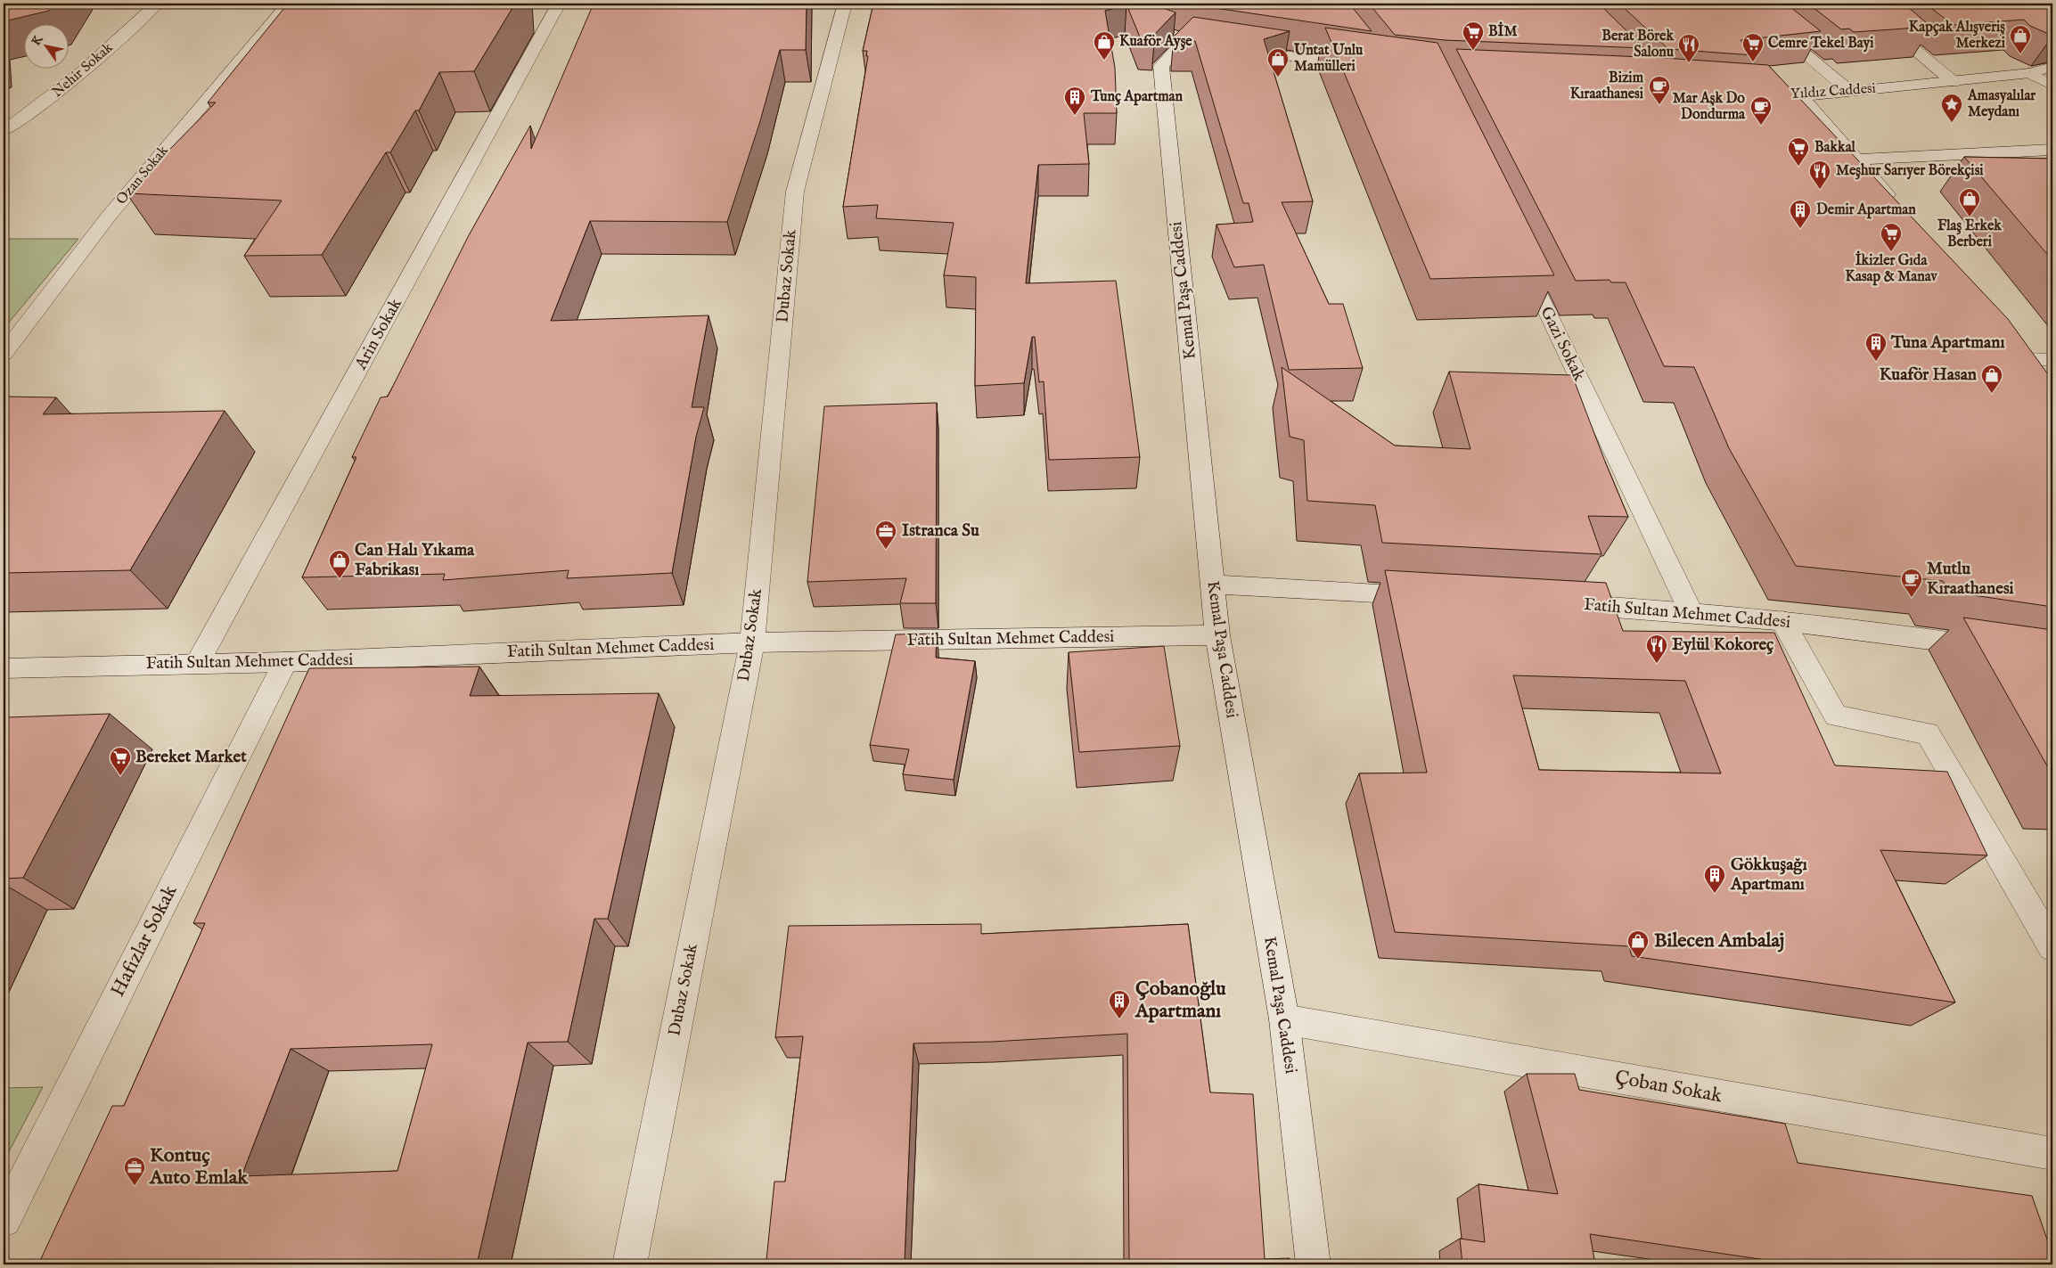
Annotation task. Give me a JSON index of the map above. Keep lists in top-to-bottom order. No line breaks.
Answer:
{"streets":{"street":["Nehir Sokak","Yıldız Caddesi","Ozan Sokak","Dubaz Sokak","Kemal Paşa Caddesi","Arin Sokak","Gazi Sokak","Fatih Sultan Mehmet Caddesi","Hafızlar Sokak","Çoban Sokak"]},"crossings":[["Dubaz Sokak","Fatih Sultan Mehmet Caddesi"],["Kemal Paşa Caddesi","Fatih Sultan Mehmet Caddesi"],["Kemal Paşa Caddesi","Çoban Sokak"],["Arin Sokak","Fatih Sultan Mehmet Caddesi"],["Gazi Sokak","Fatih Sultan Mehmet Caddesi"],["Fatih Sultan Mehmet Caddesi","Hafızlar Sokak"]],"places":{"supermarket":["BİM","Cemre Tekel Bayi","Bakkal","İkizler Gıda Kasap & Manav","Bereket Market"],"shop":["Kapçak Alışveriş Merkezi","Kuaför Ayşe","Untat Unlu Mamülleri","Flaş Erkek Berberi","Kuaför Hasan","Can Halı Yıkama Fabrikası","Bilecen Ambalaj"],"restaurant":["Berat Börek Salonu","Meşhur Sarıyer Börekçisi","Eylül Kokoreç"],"cafe":["Bizim Kıraathanesi","Mar Aşk Do Dondurma","Mutlu Kıraathanesi"],"building":["Tunç Apartman","Demir Apartman","Tuna Apartmanı","Gökkuşağı Apartmanı","Çobanoğlu Apartmanı"],"place":["Amasyalılar Meydanı"],"office":["Istranca Su","Kontuç Auto Emlak"]},"north":"top left"}
